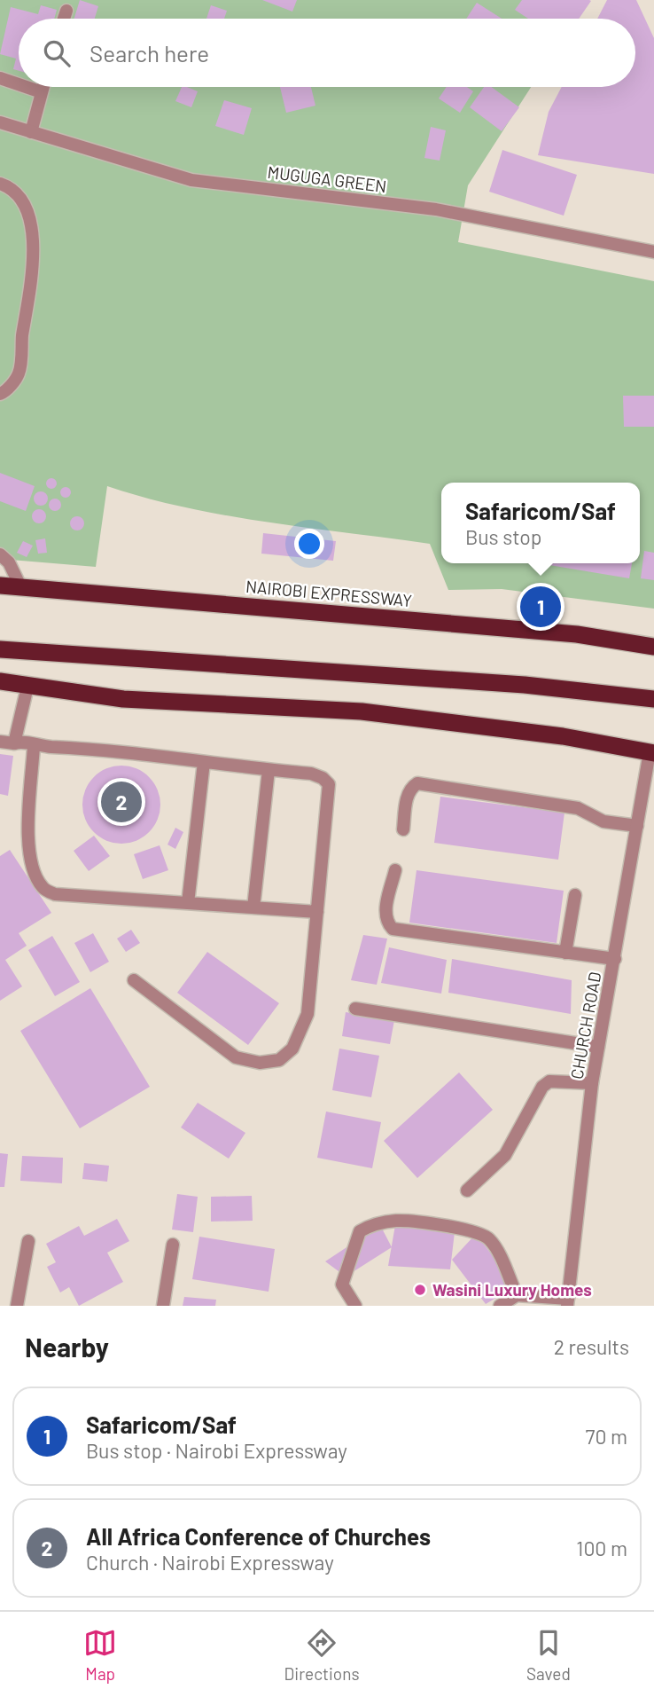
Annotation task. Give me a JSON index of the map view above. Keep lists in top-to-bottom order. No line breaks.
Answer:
{"streets":{"highway":["NAIROBI EXPRESSWAY"],"street":["MUGUGA GREEN","CHURCH ROAD"]},"places":["Wasini Luxury Homes"],"page":{"search":"Search here","popup":["Safaricom/Saf","Bus stop"],"pins":["1","2"],"heading":["Nearby","2 results"],"list":[{"mark":"1","name":"Safaricom/Saf","note":"Bus stop · Nairobi Expressway","value":"70 m"},{"mark":"2","name":"All Africa Conference of Churches","note":"Church · Nairobi Expressway","value":"100 m"}],"nav":["Map","Directions","Saved"]}}
